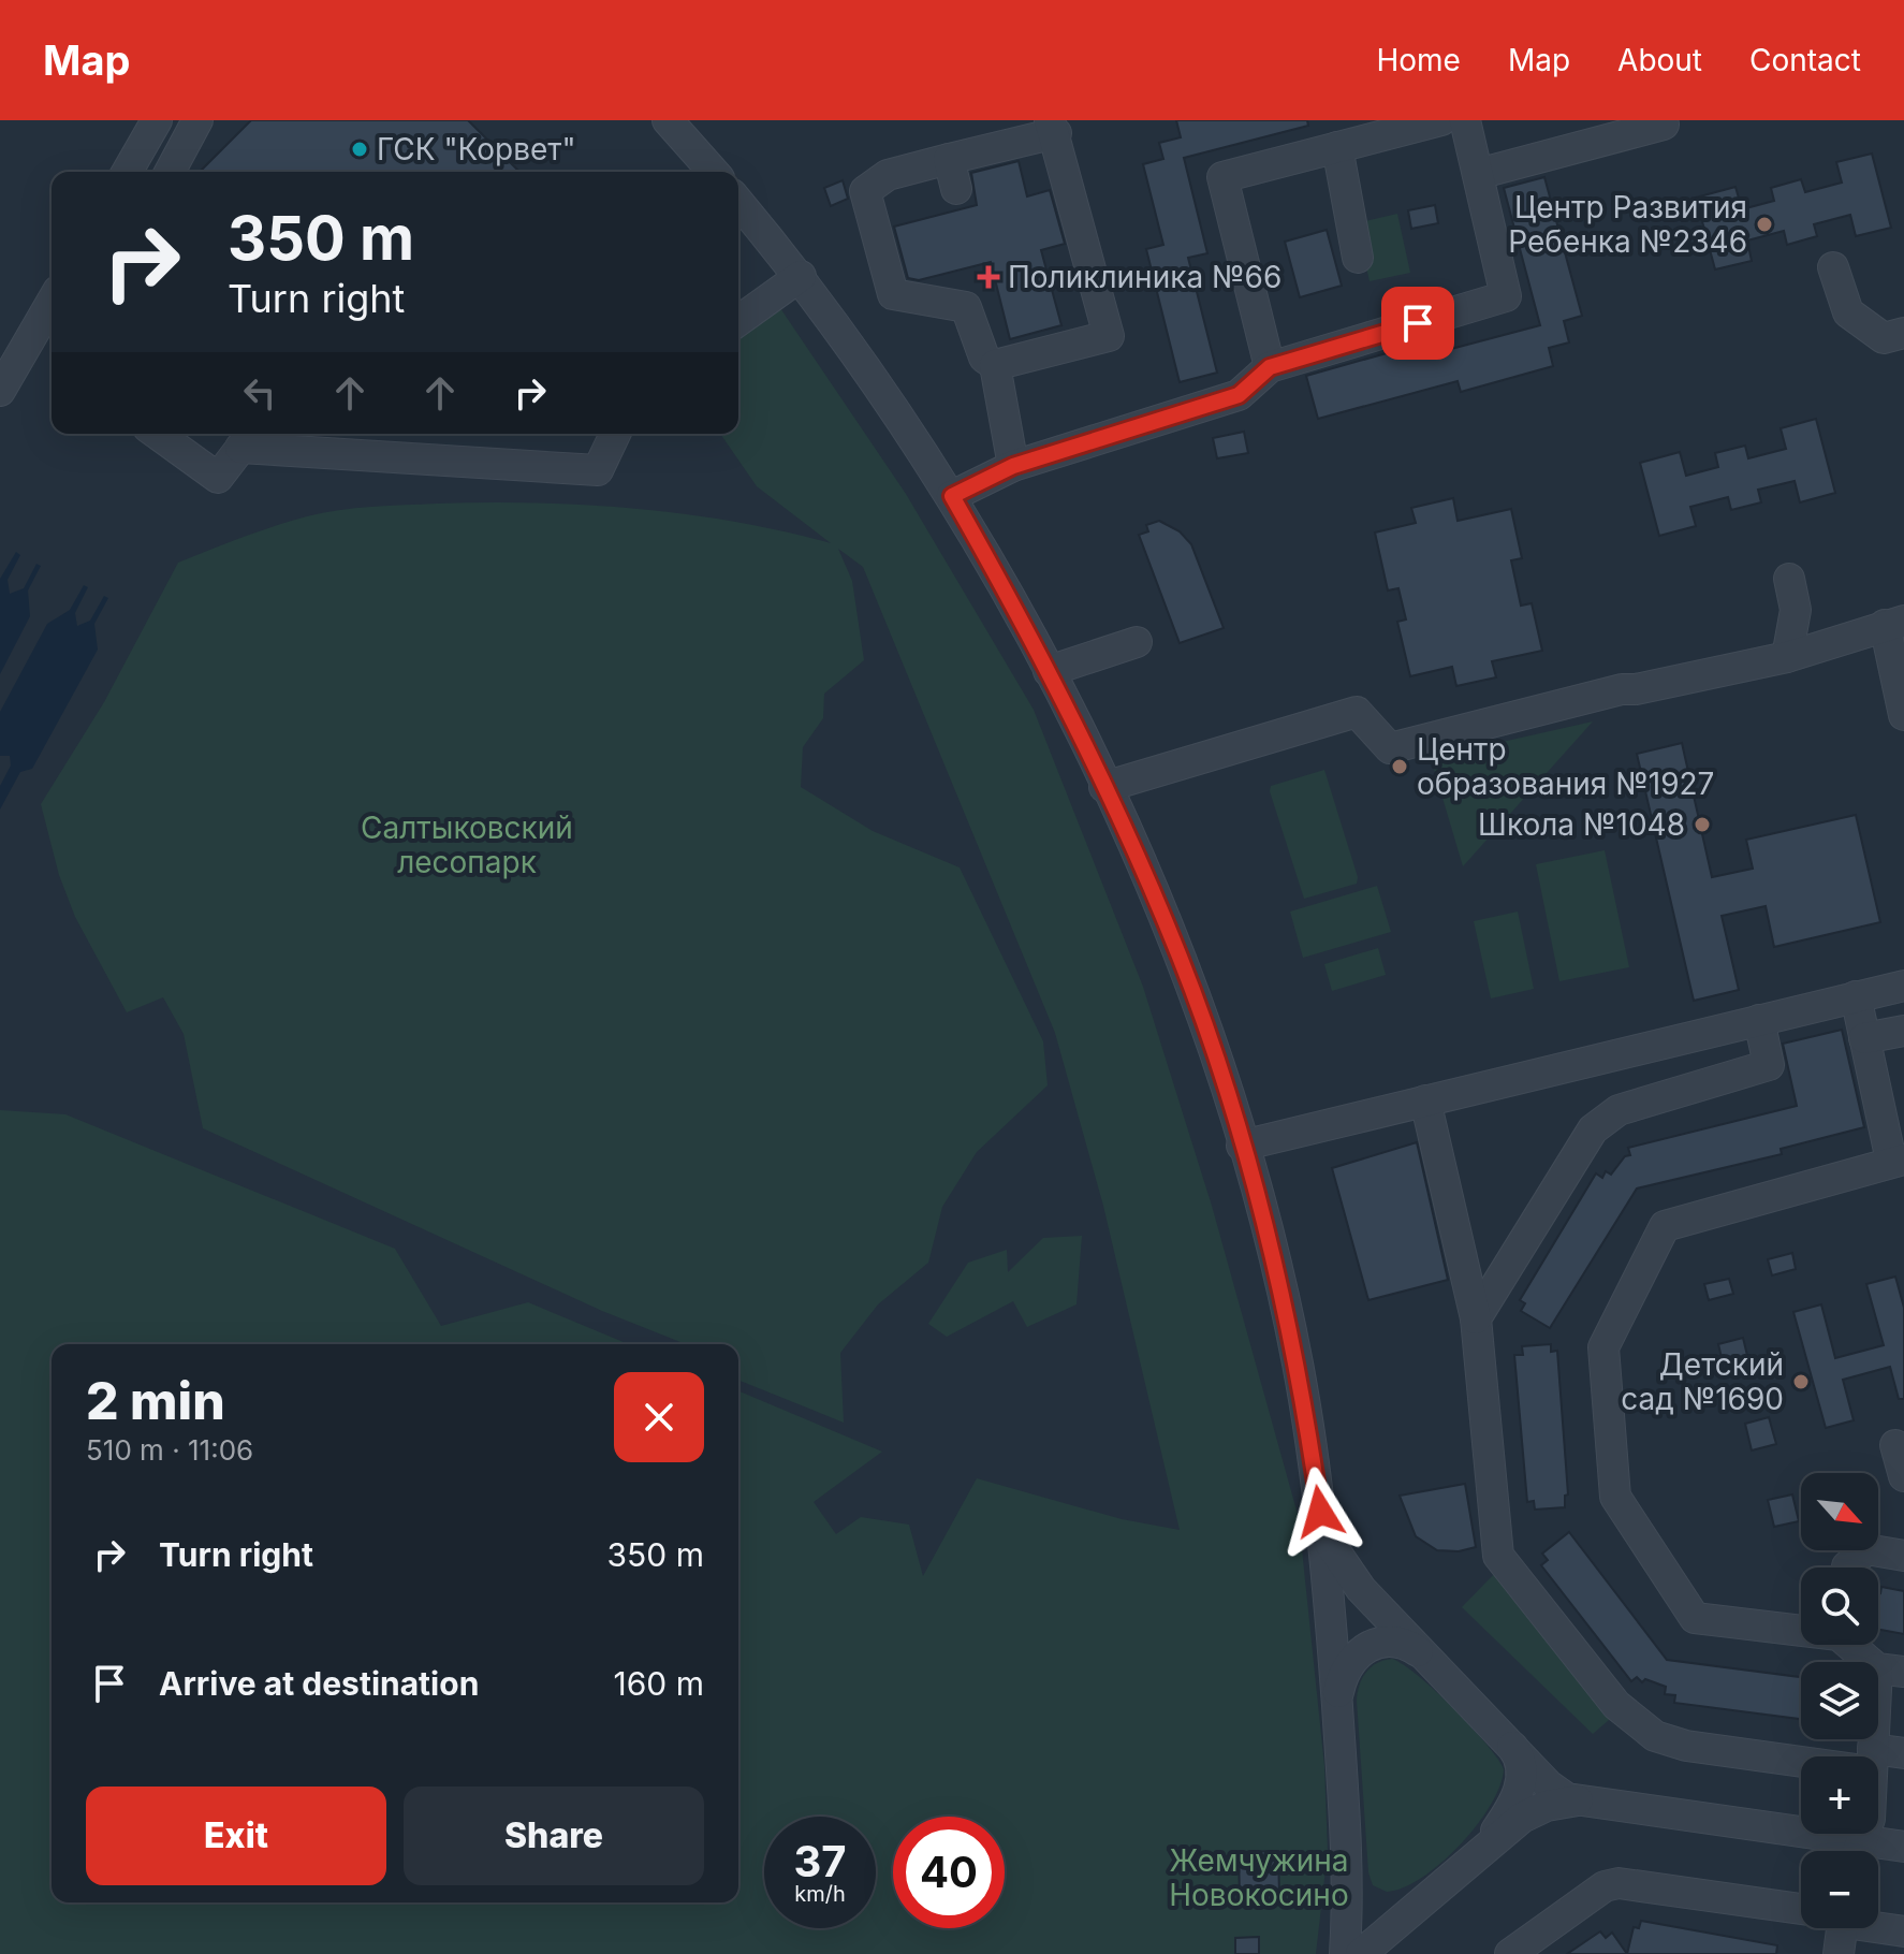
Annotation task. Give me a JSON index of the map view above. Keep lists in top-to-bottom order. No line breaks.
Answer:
{"parks":["Салтыковский лесопарк","Жемчужина Новокосино"],"places":{"other":["ГСК \"Корвет\"","Центр Развития Ребенка №2346","Центр образования №1927","Школа №1048","Детский сад №1690"],"health":["Поликлиника №66"]},"north":"bottom right","page":{"header":"Map","nav":["Home","Map","About","Contact"],"turn":["350 m","Turn right"],"heading":["2 min","510 m · 11:06"],"map_buttons":["+","−"],"list":[{"name":"Turn right","value":"350 m"},{"name":"Arrive at destination","value":"160 m"}],"buttons":["Exit","Share"],"speed":"37 km/h","limit":"40"}}
